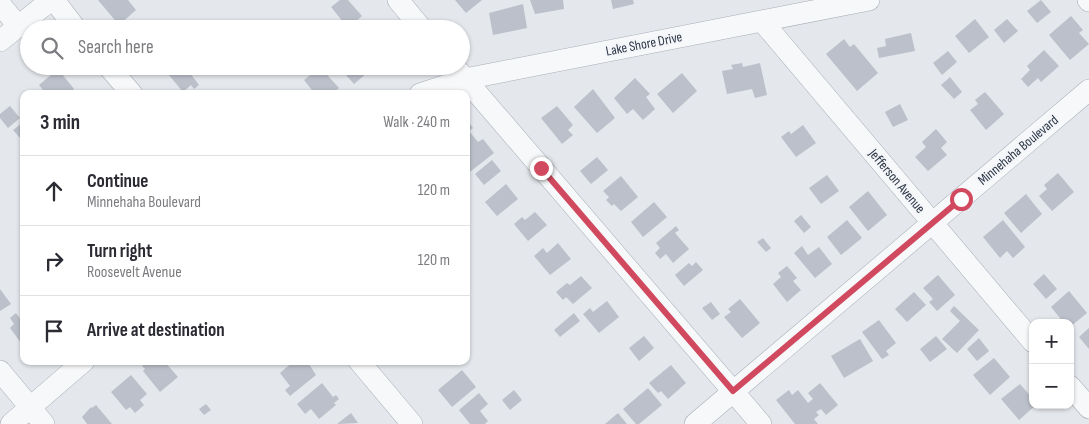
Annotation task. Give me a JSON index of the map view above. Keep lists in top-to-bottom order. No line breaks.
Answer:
{"streets":{"street":["Lake Shore Drive","Minnehaha Boulevard","Jefferson Avenue"]},"crossings":[["Lake Shore Drive","Jefferson Avenue"],["Minnehaha Boulevard","Jefferson Avenue"]],"page":{"search":"Search here","heading":["3 min","Walk · 240 m"],"list":[["Continue","Minnehaha Boulevard","120 m"],["Turn right","Roosevelt Avenue","120 m"],"Arrive at destination"],"map_buttons":["+","−"]}}
